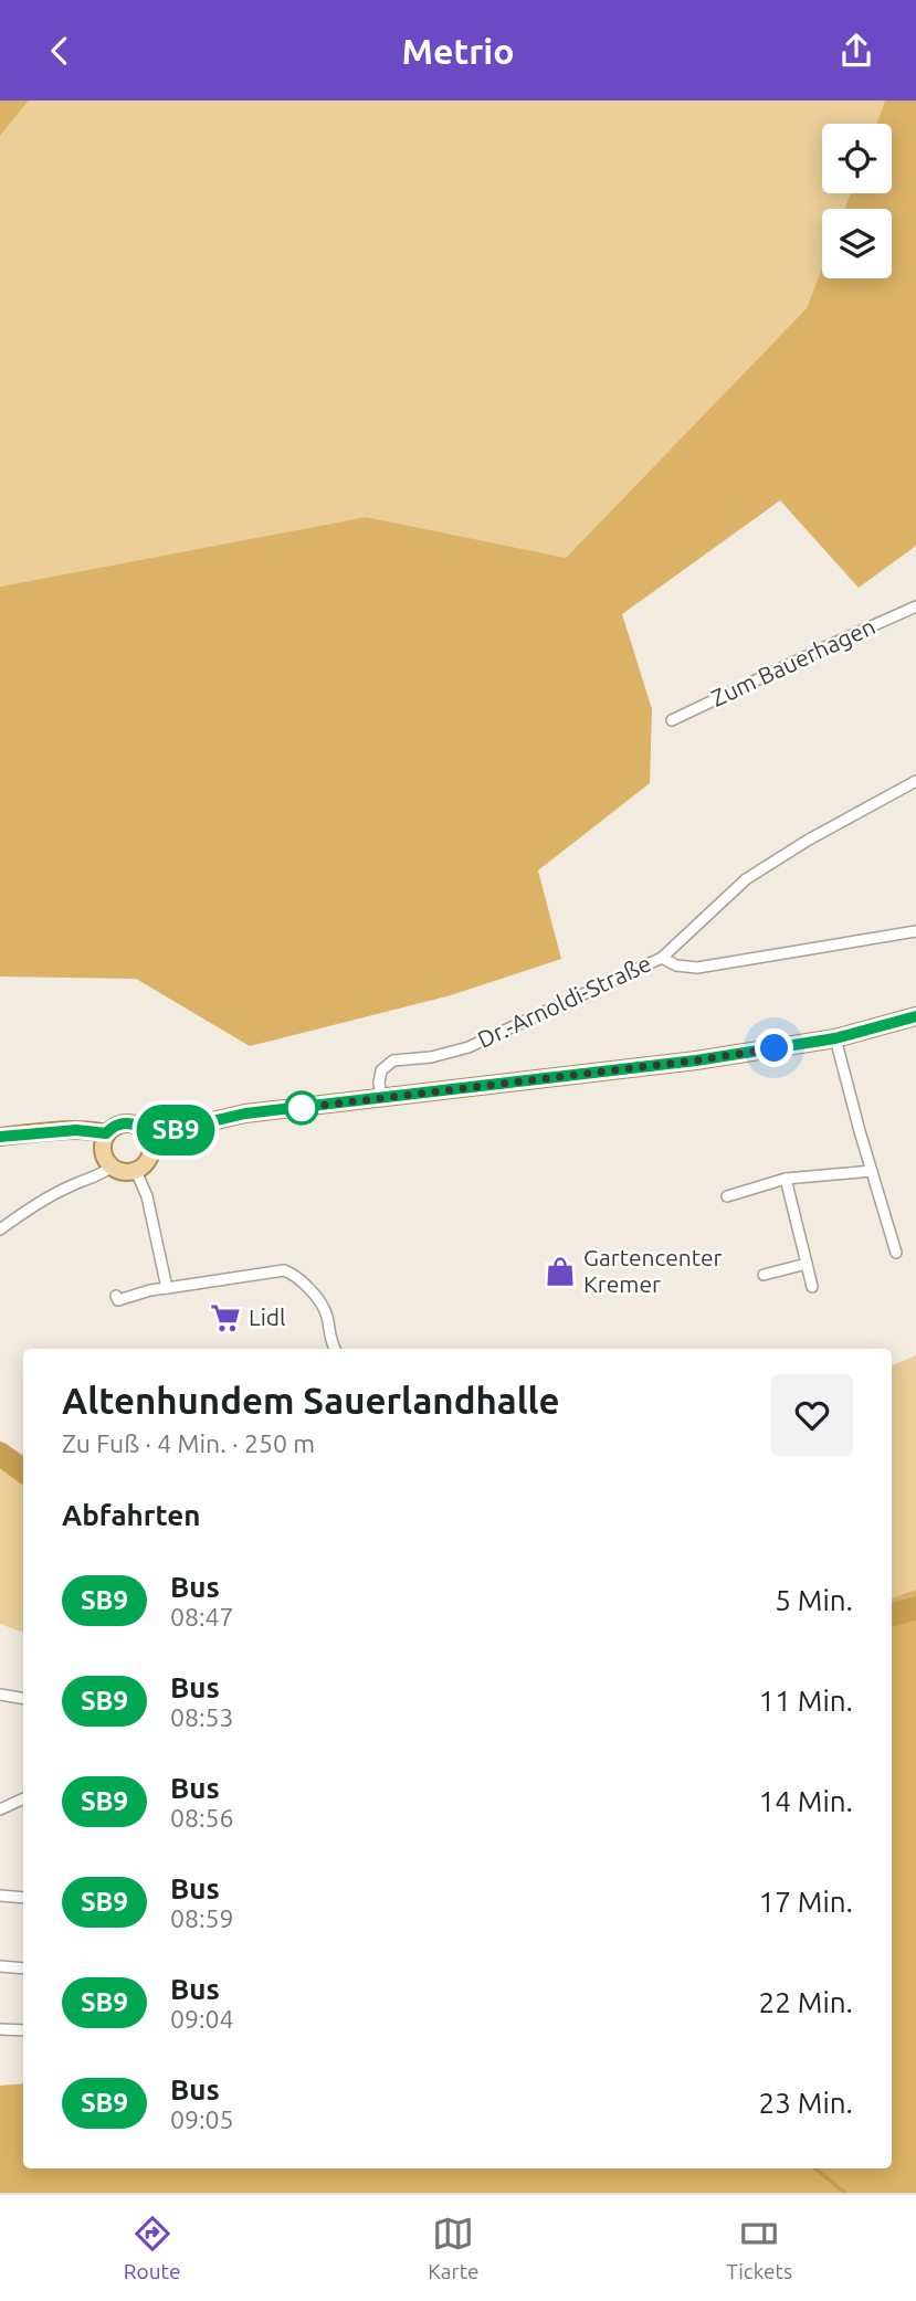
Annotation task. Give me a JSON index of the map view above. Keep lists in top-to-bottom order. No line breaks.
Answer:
{"streets":{"street":["Zum Bauerhagen","Dr.-Arnoldi-Straße"]},"places":{"shop":["Gartencenter Kremer"],"supermarket":["Lidl"]},"lines":["bus line SB9"],"page":{"header":"Metrio","on_map":"SB9","heading":[["Altenhundem Sauerlandhalle","Zu Fuß · 4 Min. · 250 m"],"Abfahrten"],"list":[{"mark":"SB9","name":"Bus","note":"08:47","value":"5 Min."},{"mark":"SB9","name":"Bus","note":"08:53","value":"11 Min."},{"mark":"SB9","name":"Bus","note":"08:56","value":"14 Min."},{"mark":"SB9","name":"Bus","note":"08:59","value":"17 Min."},{"mark":"SB9","name":"Bus","note":"09:04","value":"22 Min."},{"mark":"SB9","name":"Bus","note":"09:05","value":"23 Min."}],"tabs":["Route","Karte","Tickets"]}}
